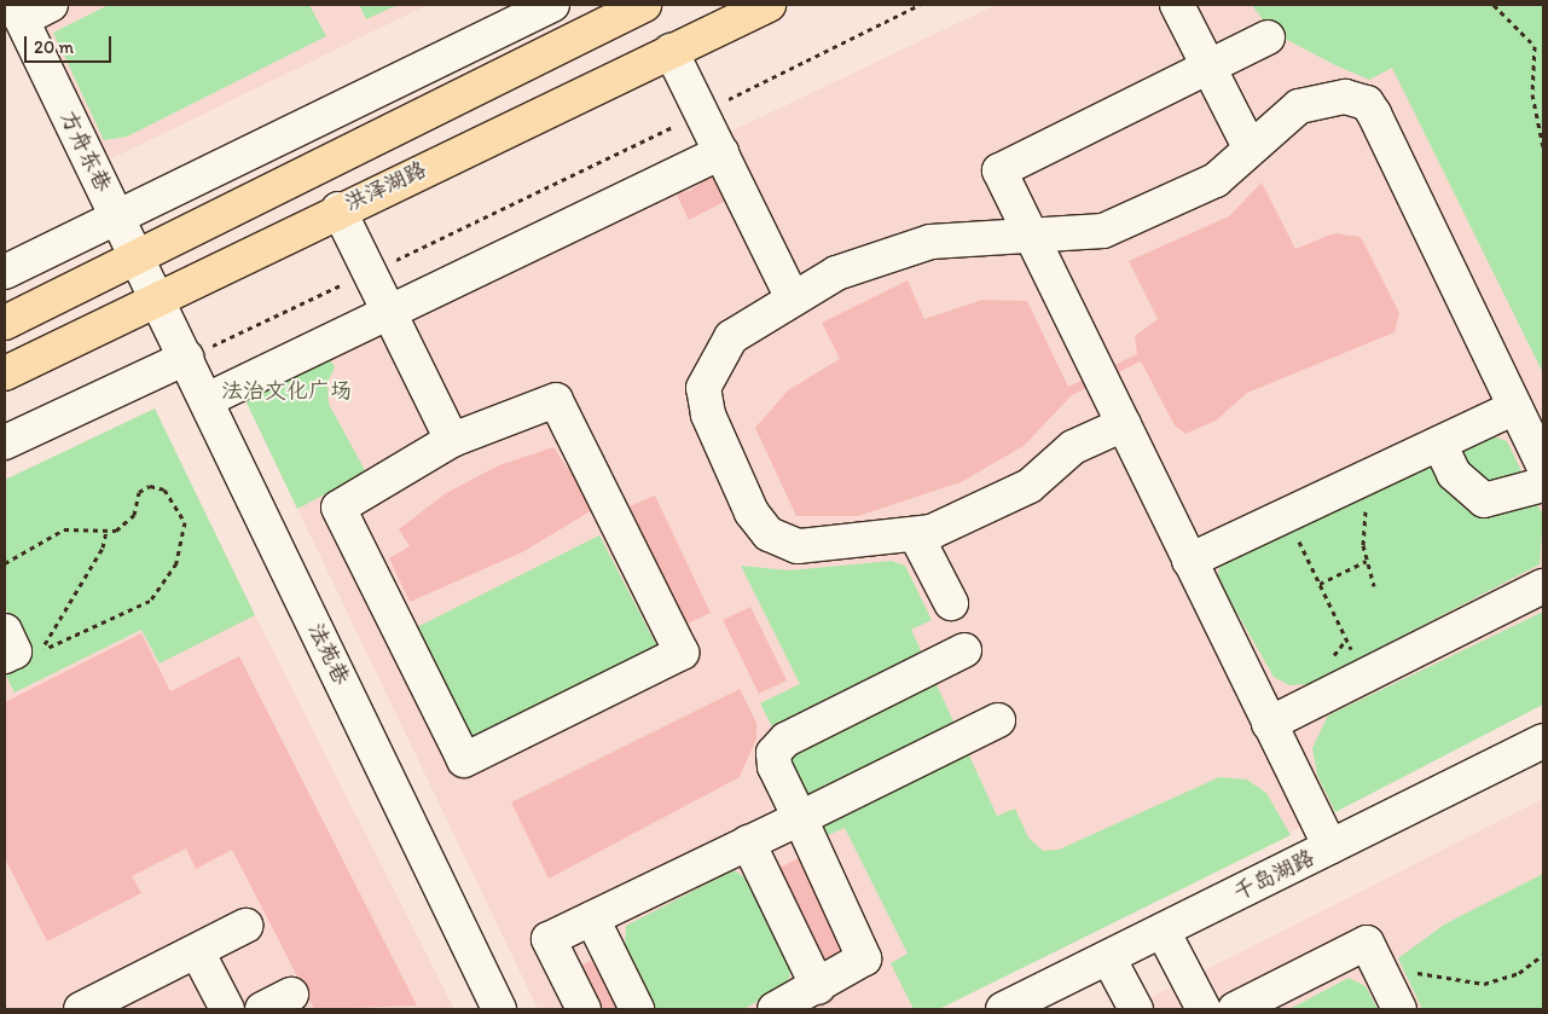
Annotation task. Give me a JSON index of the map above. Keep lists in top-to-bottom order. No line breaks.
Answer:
{"streets":{"main road":["洪泽湖路"],"street":["方舟东巷","法苑巷","千岛湖路"]},"crossings":[["方舟东巷","洪泽湖路"],["方舟东巷","法苑巷"],["洪泽湖路","法苑巷"]],"parks":["法治文化广场"],"scale_bar":"20 m"}
